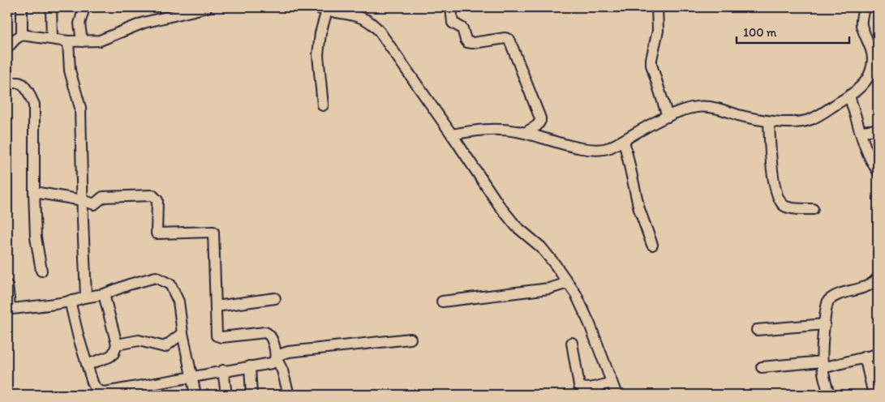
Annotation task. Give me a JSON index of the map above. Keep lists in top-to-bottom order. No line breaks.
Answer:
{"scale_bar":"100 m"}
